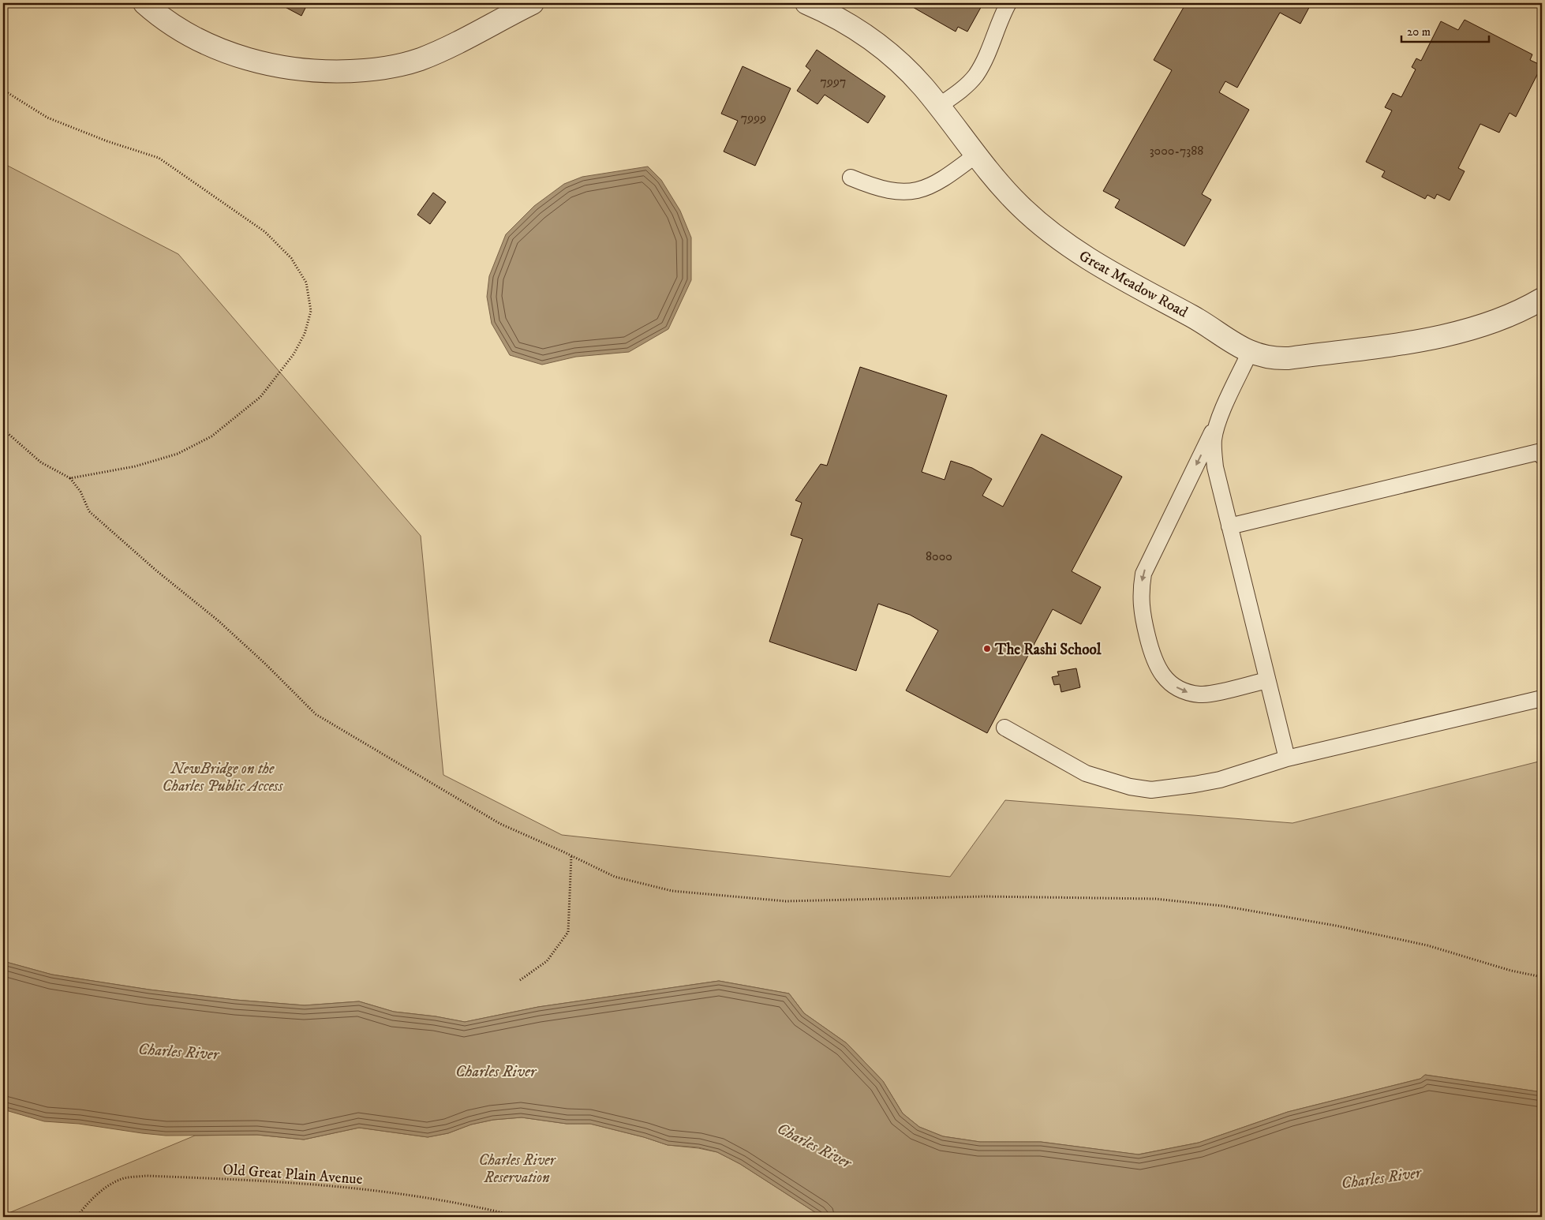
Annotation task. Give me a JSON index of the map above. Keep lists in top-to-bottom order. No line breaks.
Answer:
{"streets":{"street":["Great Meadow Road"],"path":["Old Great Plain Avenue"]},"water":["Charles River"],"parks":["NewBridge on the Charles Public Access","Charles River Reservation"],"places":["The Rashi School"],"house_numbers":["7997","7999","3000-7388","8000"],"scale_bar":"20 m"}
